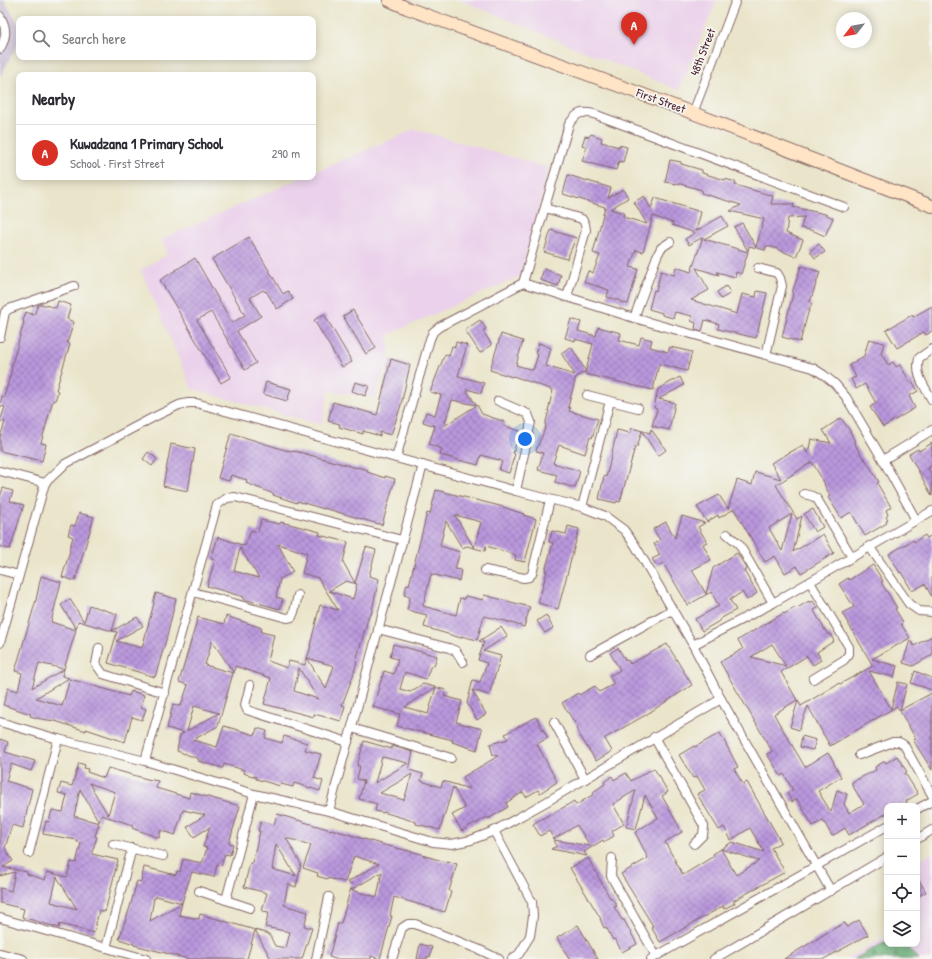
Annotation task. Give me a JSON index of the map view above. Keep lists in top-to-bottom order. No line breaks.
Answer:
{"streets":{"street":["48th Street","First Street"]},"crossings":[["48th Street","First Street"]],"north":"bottom left","page":{"pins":"A","search":"Search here","heading":"Nearby","list":[{"mark":"A","name":"Kuwadzana 1 Primary School","note":"School · First Street","value":"290 m"}],"map_buttons":["+","−"]}}
